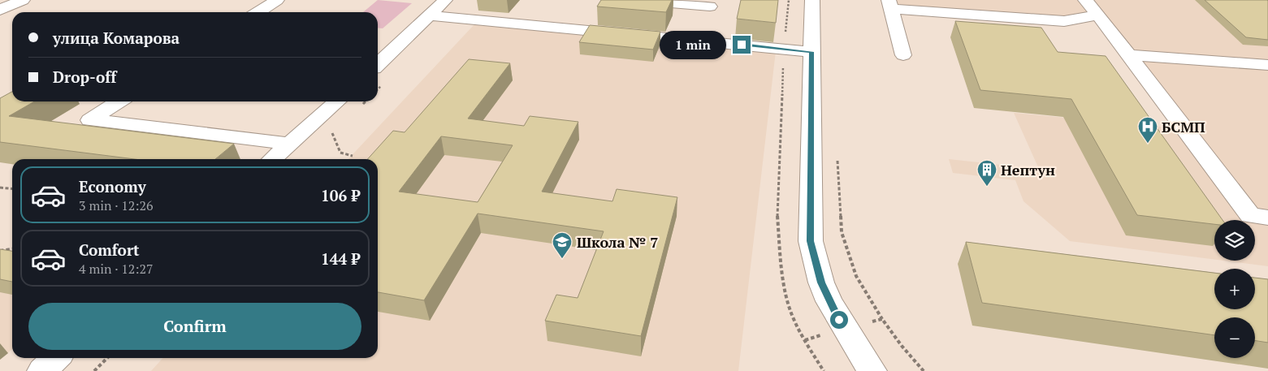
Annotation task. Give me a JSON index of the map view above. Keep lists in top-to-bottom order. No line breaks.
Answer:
{"places":{"hospital":["БСМП"],"building":["Нептун"],"school or university":["Школа № 7"]},"page":{"banner":["улица Комарова","Drop-off"],"bubble":"1 min","list":[{"name":"Economy","note":"3 min · 12:26","value":"106 ₽"},{"name":"Comfort","note":"4 min · 12:27","value":"144 ₽"}],"map_buttons":["+","−"],"buttons":"Confirm"}}
